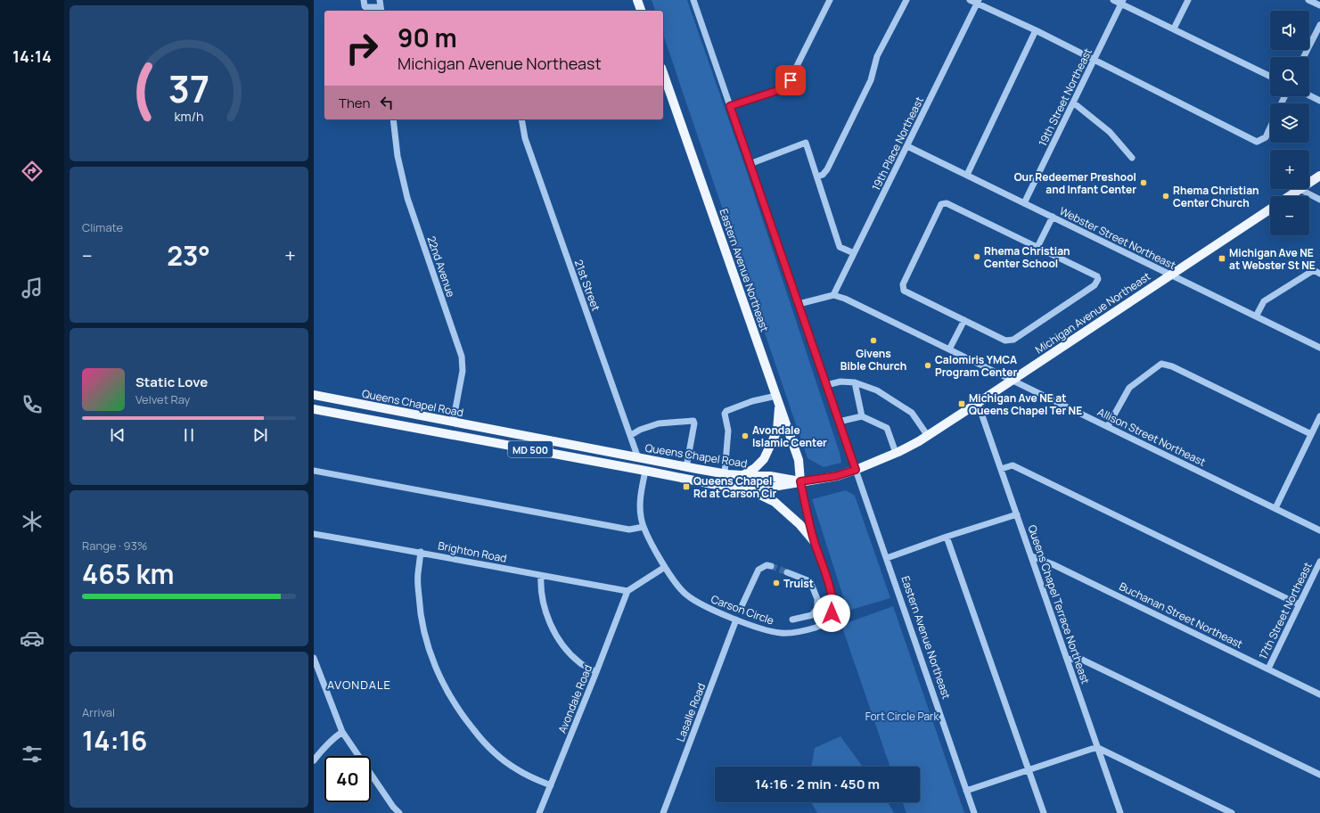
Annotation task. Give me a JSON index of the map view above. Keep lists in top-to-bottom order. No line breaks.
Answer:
{"streets":{"main road":["Eastern Avenue Northeast","Michigan Avenue Northeast","Queens Chapel Road","MD 500"],"street":["19th Street Northeast","19th Place Northeast","Webster Street Northeast","22nd Avenue","21st Street","Allison Street Northeast","Brighton Road","Queens Chapel Terrace Northeast","Carson Circle","17th Street Northeast","Buchanan Street Northeast","Avondale Road","Lasalle Road"]},"crossings":[["19th Street Northeast","Webster Street Northeast"],["19th Place Northeast","Webster Street Northeast"],["19th Place Northeast","Allison Street Northeast"],["Webster Street Northeast","Michigan Avenue Northeast"],["22nd Avenue","Queens Chapel Road"],["Eastern Avenue Northeast","Michigan Avenue Northeast"],["Eastern Avenue Northeast","Queens Chapel Road"],["Eastern Avenue Northeast","MD 500"],["Eastern Avenue Northeast","Carson Circle"],["21st Street","Queens Chapel Road"],["Michigan Avenue Northeast","Queens Chapel Road"],["Michigan Avenue Northeast","Allison Street Northeast"],["Michigan Avenue Northeast","MD 500"],["Michigan Avenue Northeast","Queens Chapel Terrace Northeast"],["Michigan Avenue Northeast","Carson Circle"],["Queens Chapel Road","MD 500"],["Queens Chapel Road","Carson Circle"],["MD 500","Carson Circle"],["Brighton Road","Avondale Road"],["Queens Chapel Terrace Northeast","Buchanan Street Northeast"],["Carson Circle","Lasalle Road"],["17th Street Northeast","Buchanan Street Northeast"]],"districts":["AVONDALE"],"parks":["Fort Circle Park"],"places":{"other":["Our Redeemer Preshool and Infant Center","Rhema Christian Center Church","Rhema Christian Center School","Givens Bible Church","Calomiris YMCA Program Center","Avondale Islamic Center","Truist"],"transit":["Michigan Ave NE at Webster St NE","Michigan Ave NE at Queens Chapel Ter NE","Queens Chapel Rd at Carson Cir"]},"page":{"tabs":"14:14","map_buttons":["+","−"],"turn":["90 m","Michigan Avenue Northeast"],"then":"Then","tile":["Climate",["Range · 93%","465 km"],["Arrival","14:16"]],"heat":["−","23°","+"],"song":["Static Love","Velvet Ray"],"limit":"40","trip":"14:16 · 2 min · 450 m","gauge":["37","km/h"]}}
